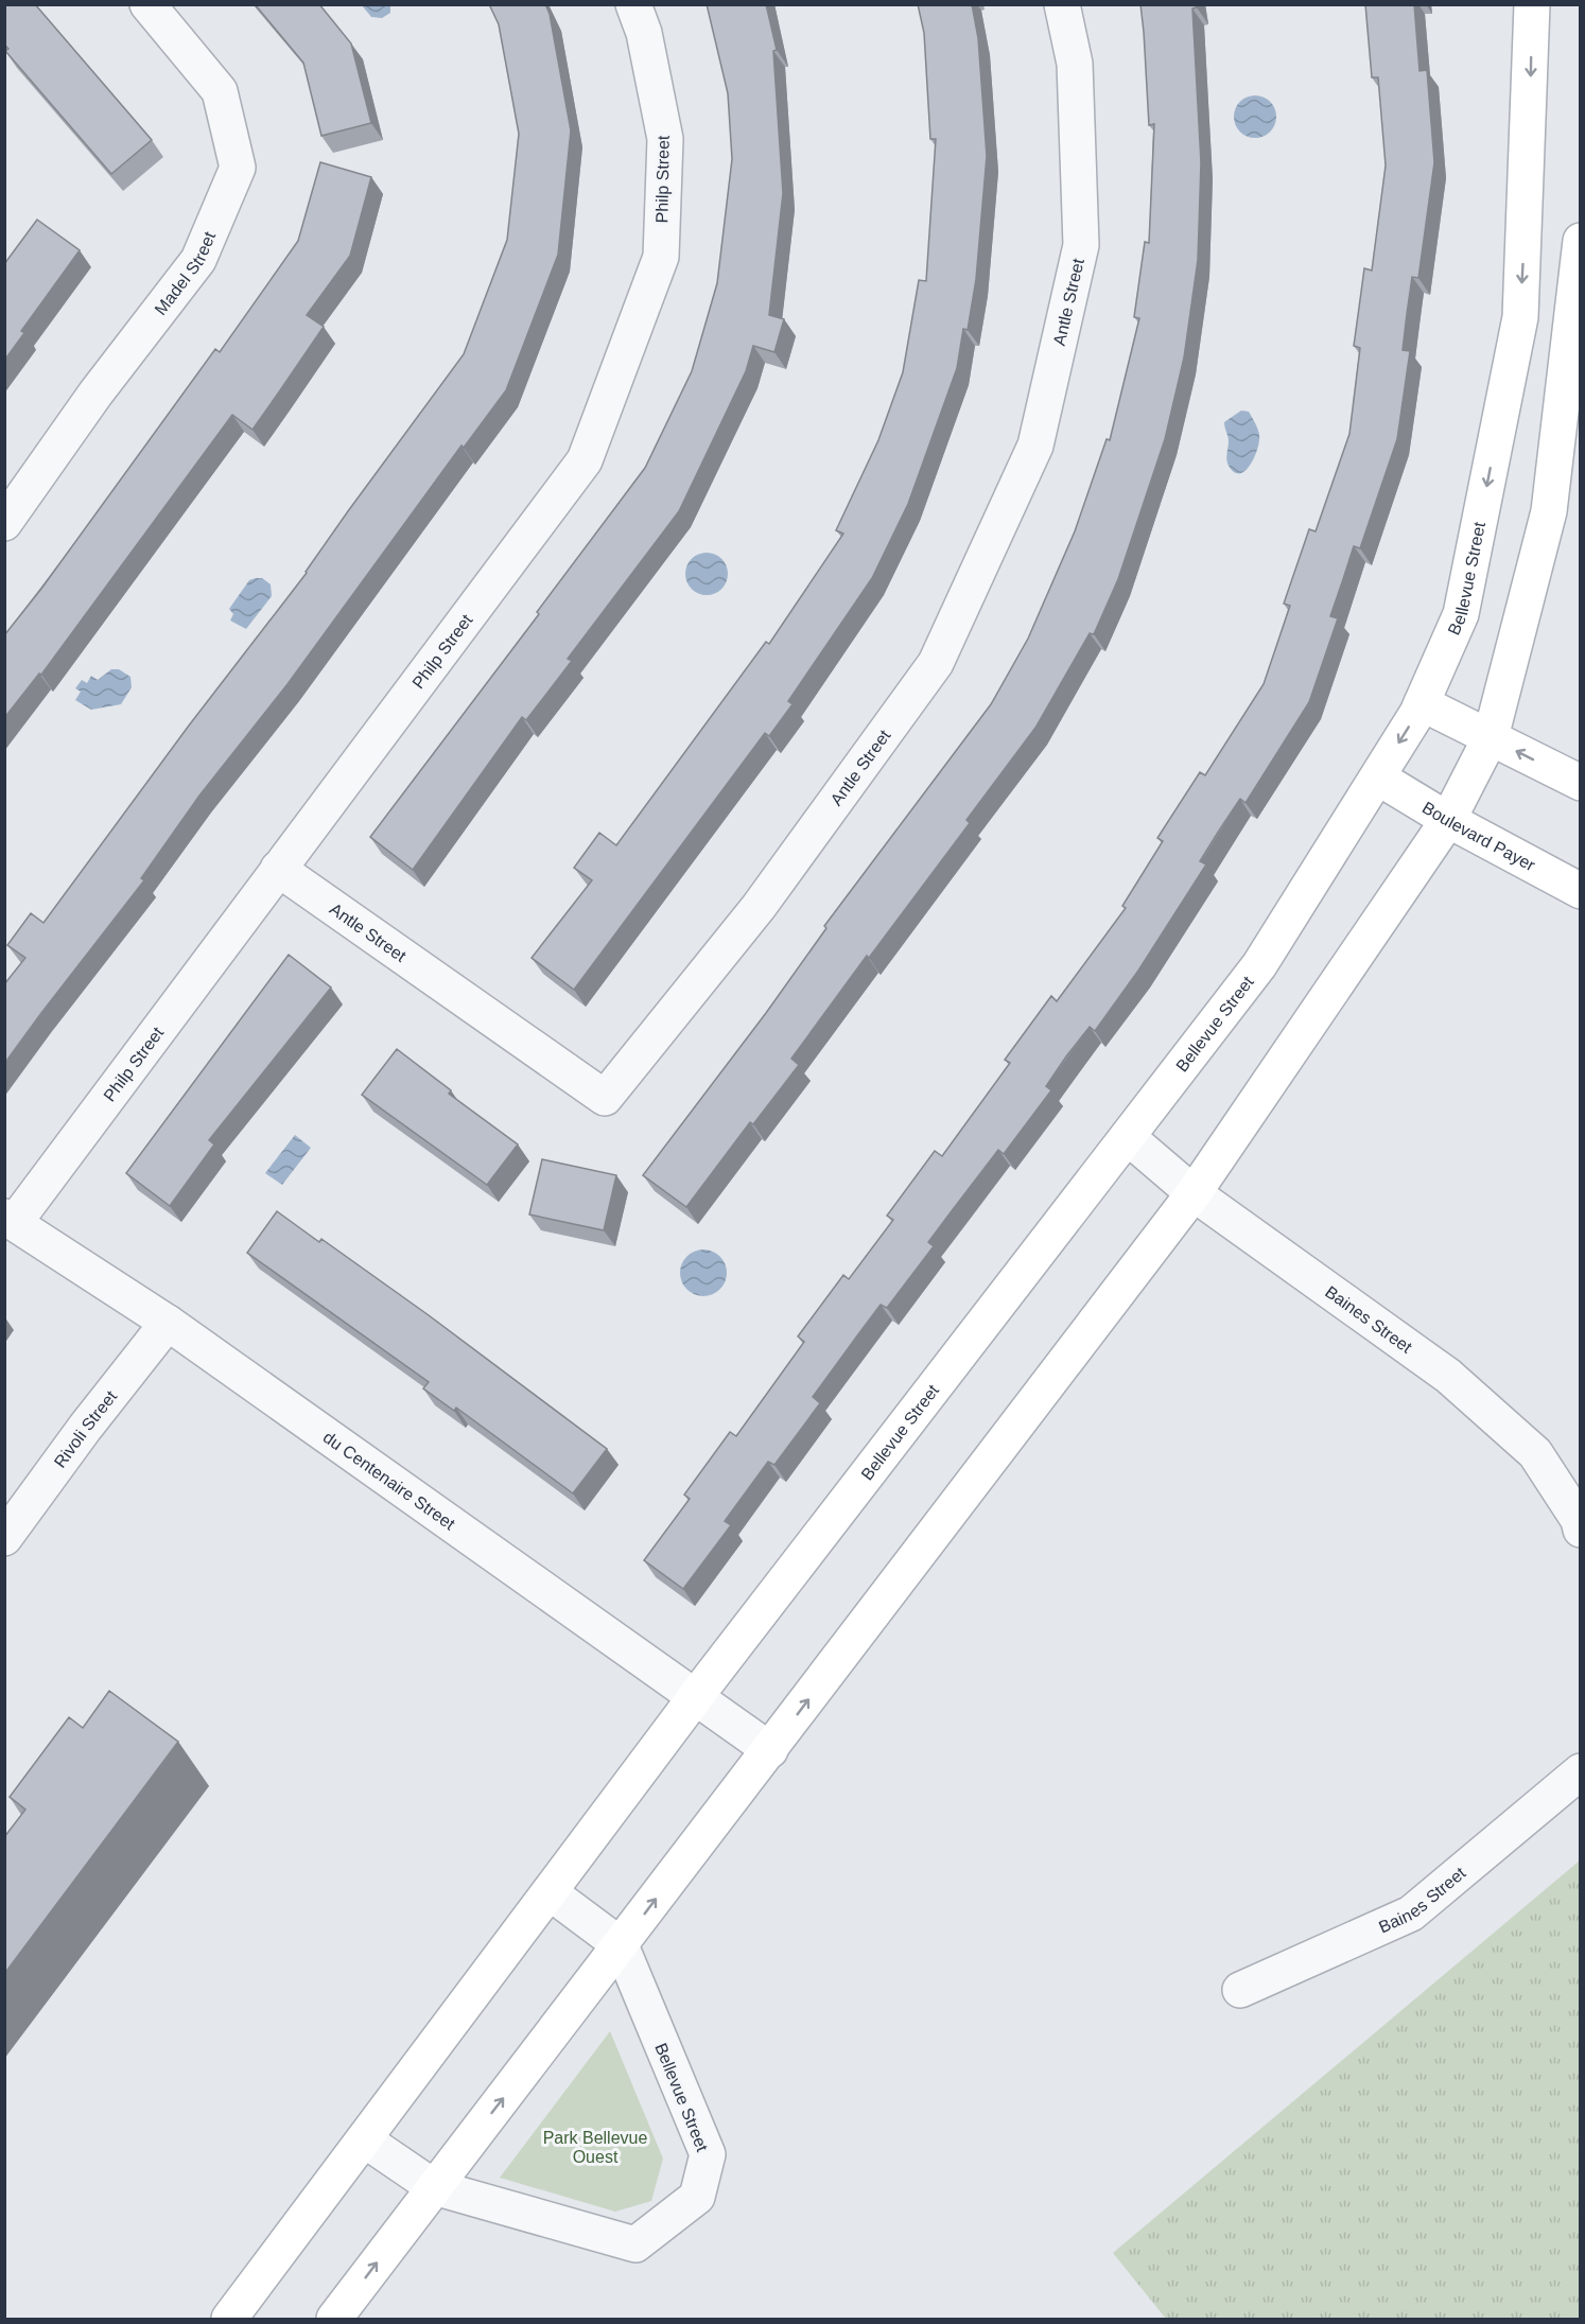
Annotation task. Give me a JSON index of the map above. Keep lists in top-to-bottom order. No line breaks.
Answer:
{"streets":{"street":["Philp Street","Madel Street","Antle Street","Bellevue Street","Boulevard Payer","Baines Street","Rivoli Street","du Centenaire Street"]},"crossings":[["Philp Street","Antle Street"],["Philp Street","du Centenaire Street"],["Bellevue Street","Boulevard Payer"],["Bellevue Street","Baines Street"],["Bellevue Street","du Centenaire Street"],["Rivoli Street","du Centenaire Street"]],"parks":["Park Bellevue Ouest"]}
